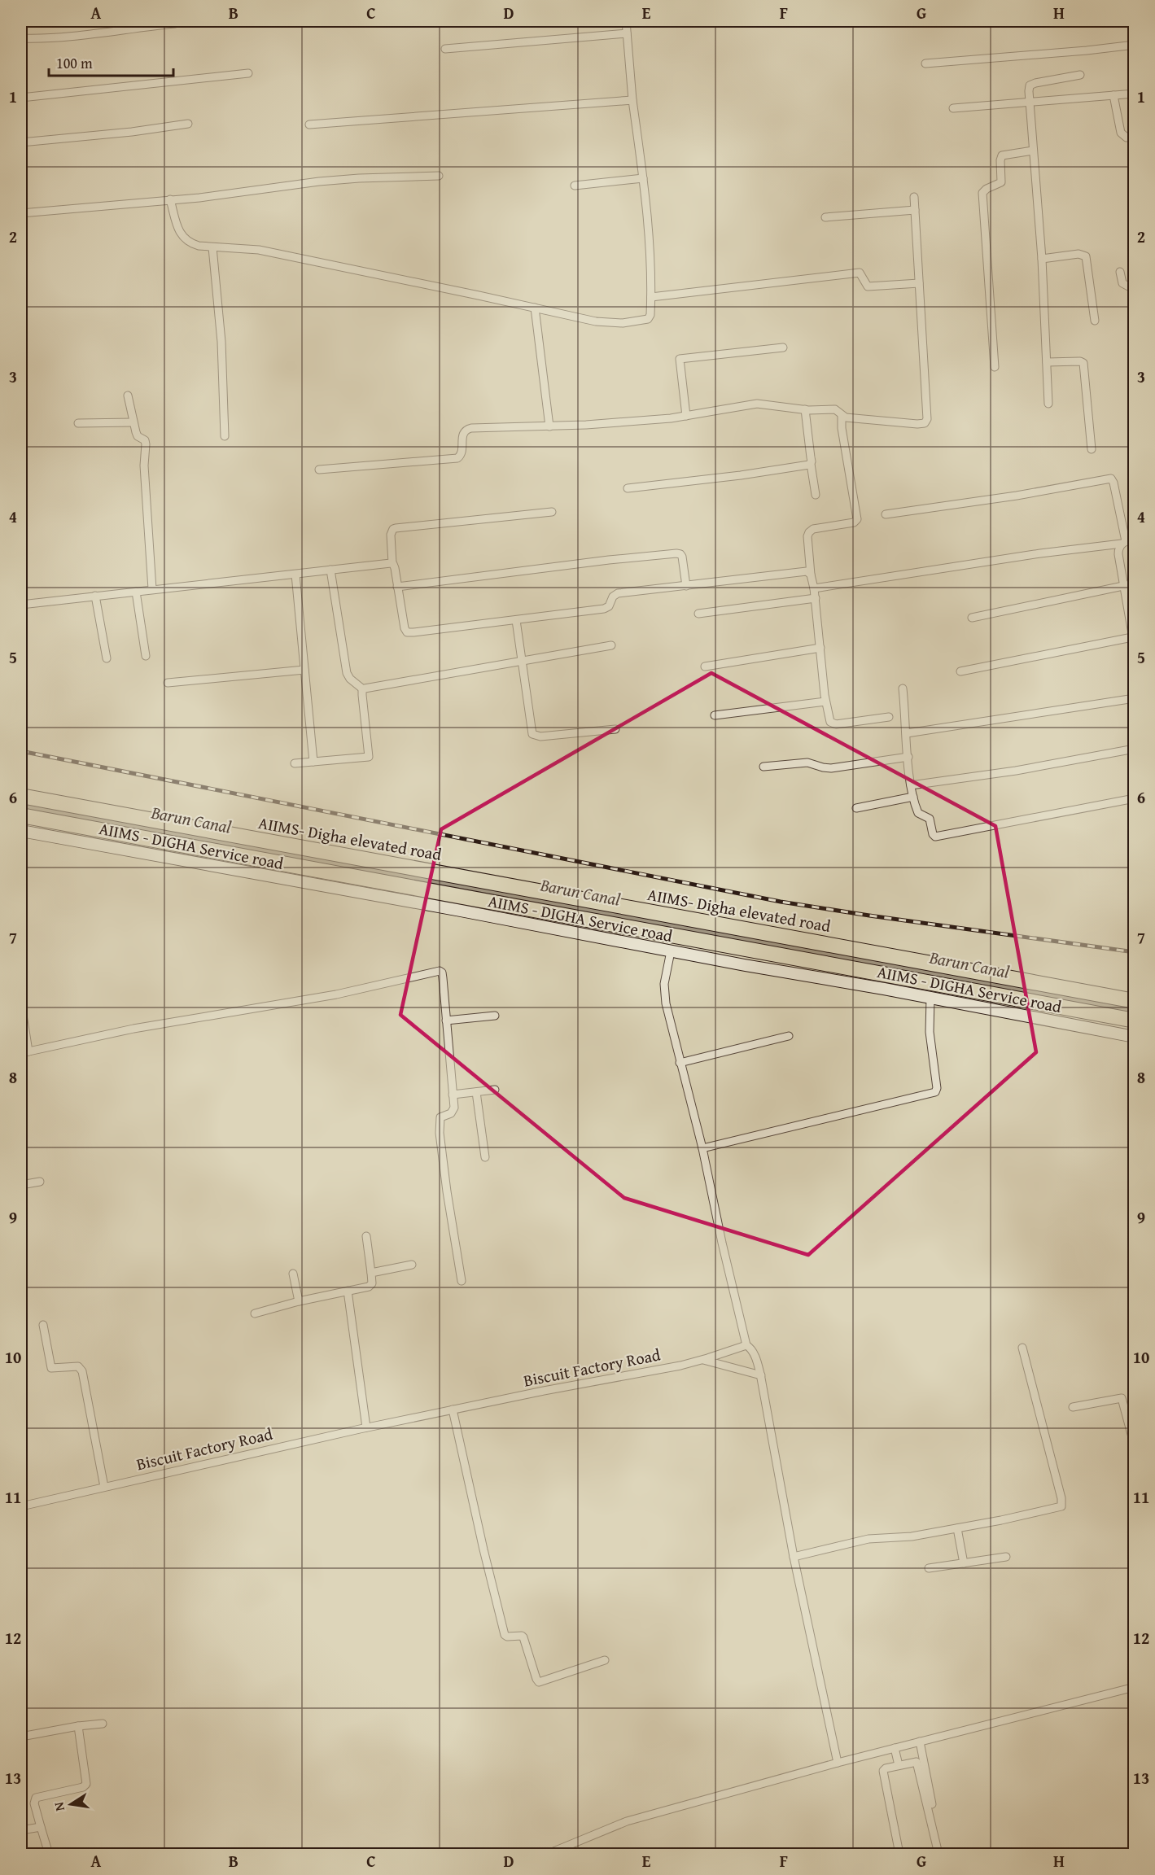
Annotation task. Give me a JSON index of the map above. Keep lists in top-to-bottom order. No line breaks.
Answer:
{"streets":{"highway":["AIIMS- Digha elevated road"],"main road":["AIIMS - DIGHA Service road"],"street":["Biscuit Factory Road"]},"water":["Barun Canal"],"scale_bar":"100 m","north":"left","grid":{"columns":["A","B","C","D","E","F","G","H"],"rows":["1","2","3","4","5","6","7","8","9","10","11","12","13"]}}
